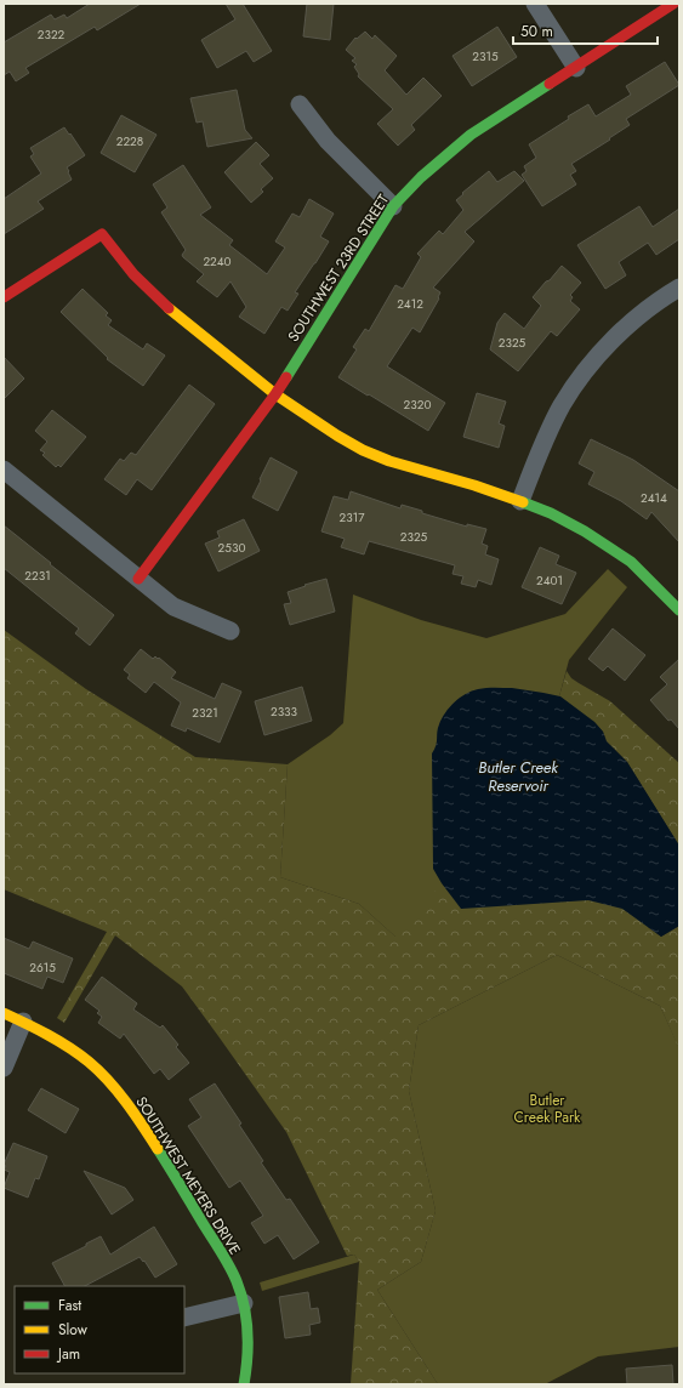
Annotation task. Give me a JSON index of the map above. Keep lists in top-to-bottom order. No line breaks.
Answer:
{"streets":{"street":["SOUTHWEST 23RD STREET","SOUTHWEST MEYERS DRIVE"]},"water":["Butler Creek Reservoir"],"parks":["Butler Creek Park"],"house_numbers":["2322","2315","2228","2240","2412","2325","2320","2414","2317","2325","2530","2231","2401","2333","2321","2615"],"legend":["Fast","Slow","Jam"],"scale_bar":"50 m"}
